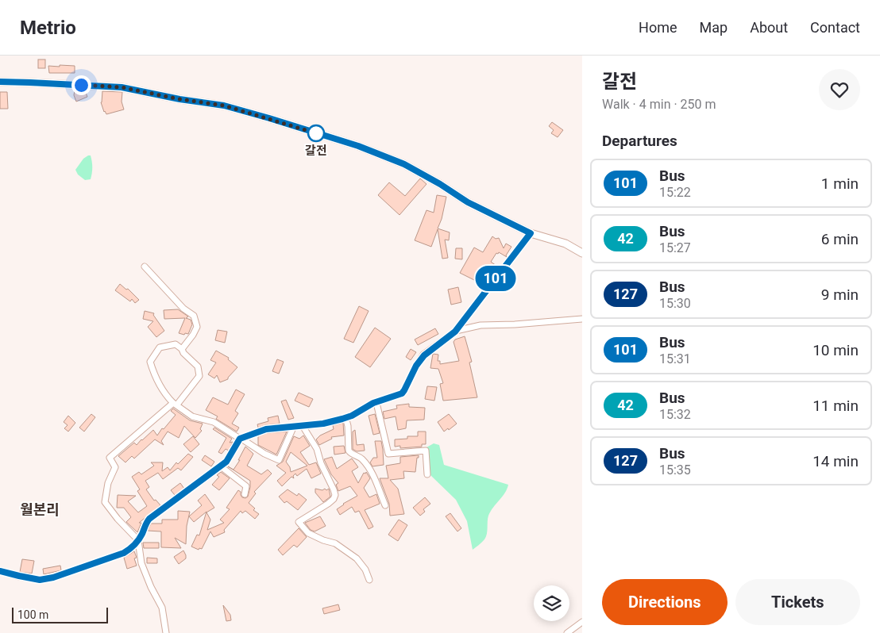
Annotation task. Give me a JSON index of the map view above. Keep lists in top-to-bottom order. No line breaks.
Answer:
{"districts":["월본리"],"places":["갈전"],"lines":["bus line 101"],"scale_bar":"100 m","page":{"header":"Metrio","nav":["Home","Map","About","Contact"],"on_map":"101","heading":[["갈전","Walk · 4 min · 250 m"],"Departures"],"list":[{"mark":"101","name":"Bus","note":"15:22","value":"1 min"},{"mark":"42","name":"Bus","note":"15:27","value":"6 min"},{"mark":"127","name":"Bus","note":"15:30","value":"9 min"},{"mark":"101","name":"Bus","note":"15:31","value":"10 min"},{"mark":"42","name":"Bus","note":"15:32","value":"11 min"},{"mark":"127","name":"Bus","note":"15:35","value":"14 min"}],"buttons":["Directions","Tickets"],"scale":"100 m"}}
